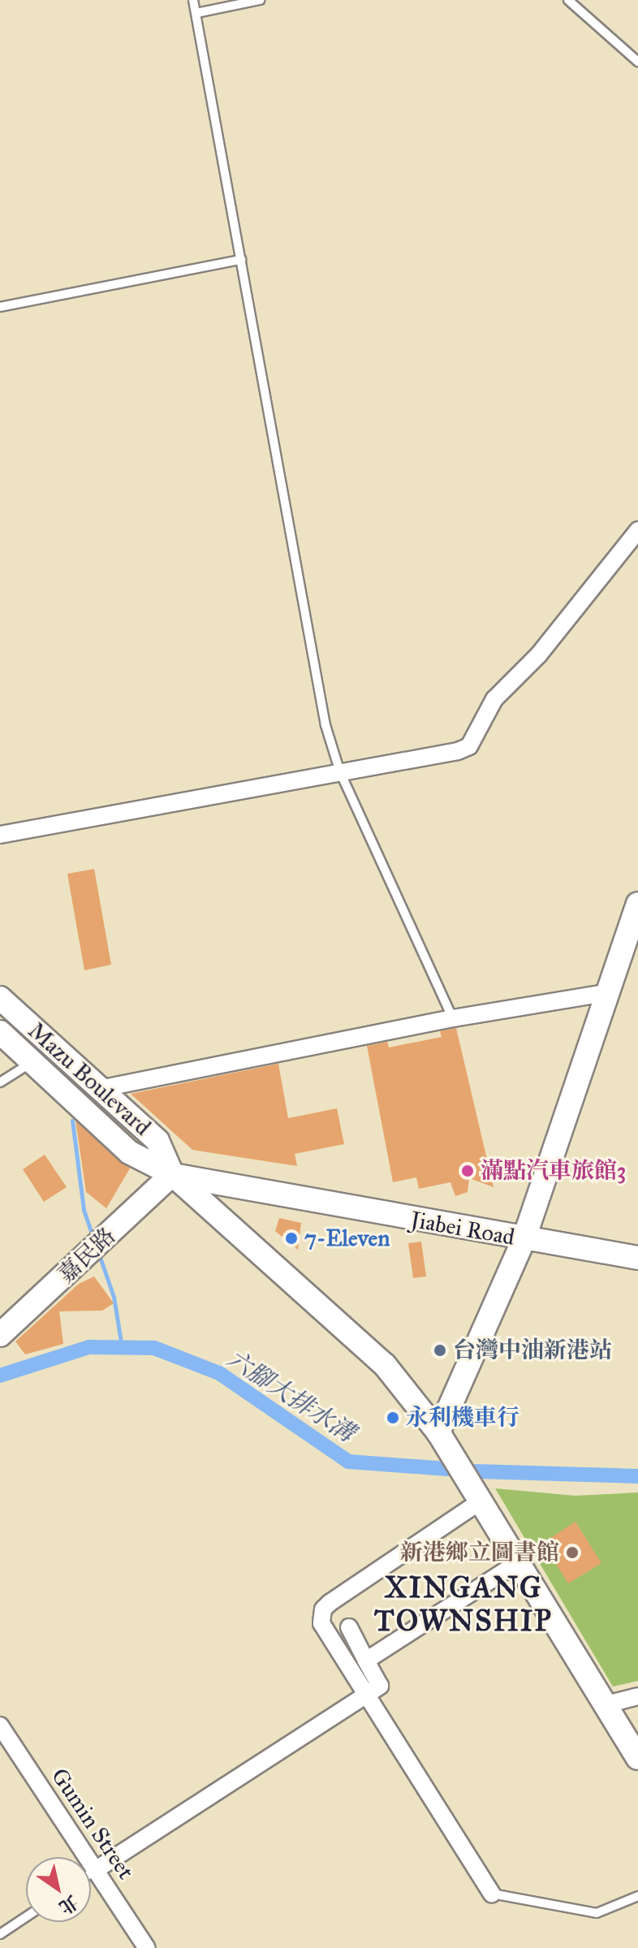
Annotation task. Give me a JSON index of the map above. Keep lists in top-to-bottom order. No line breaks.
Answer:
{"streets":{"main road":["Mazu Boulevard","Jiabei Road","嘉民路"],"street":["Gumin Street"]},"crossings":[["Mazu Boulevard","Jiabei Road"],["Mazu Boulevard","嘉民路"],["Jiabei Road","嘉民路"]],"districts":["XINGANG TOWNSHIP"],"water":["六腳大排水溝"],"places":["滿點汽車旅館3","7-Eleven","台灣中油新港站","永利機車行","新港鄉立圖書館"],"north":"bottom right"}
